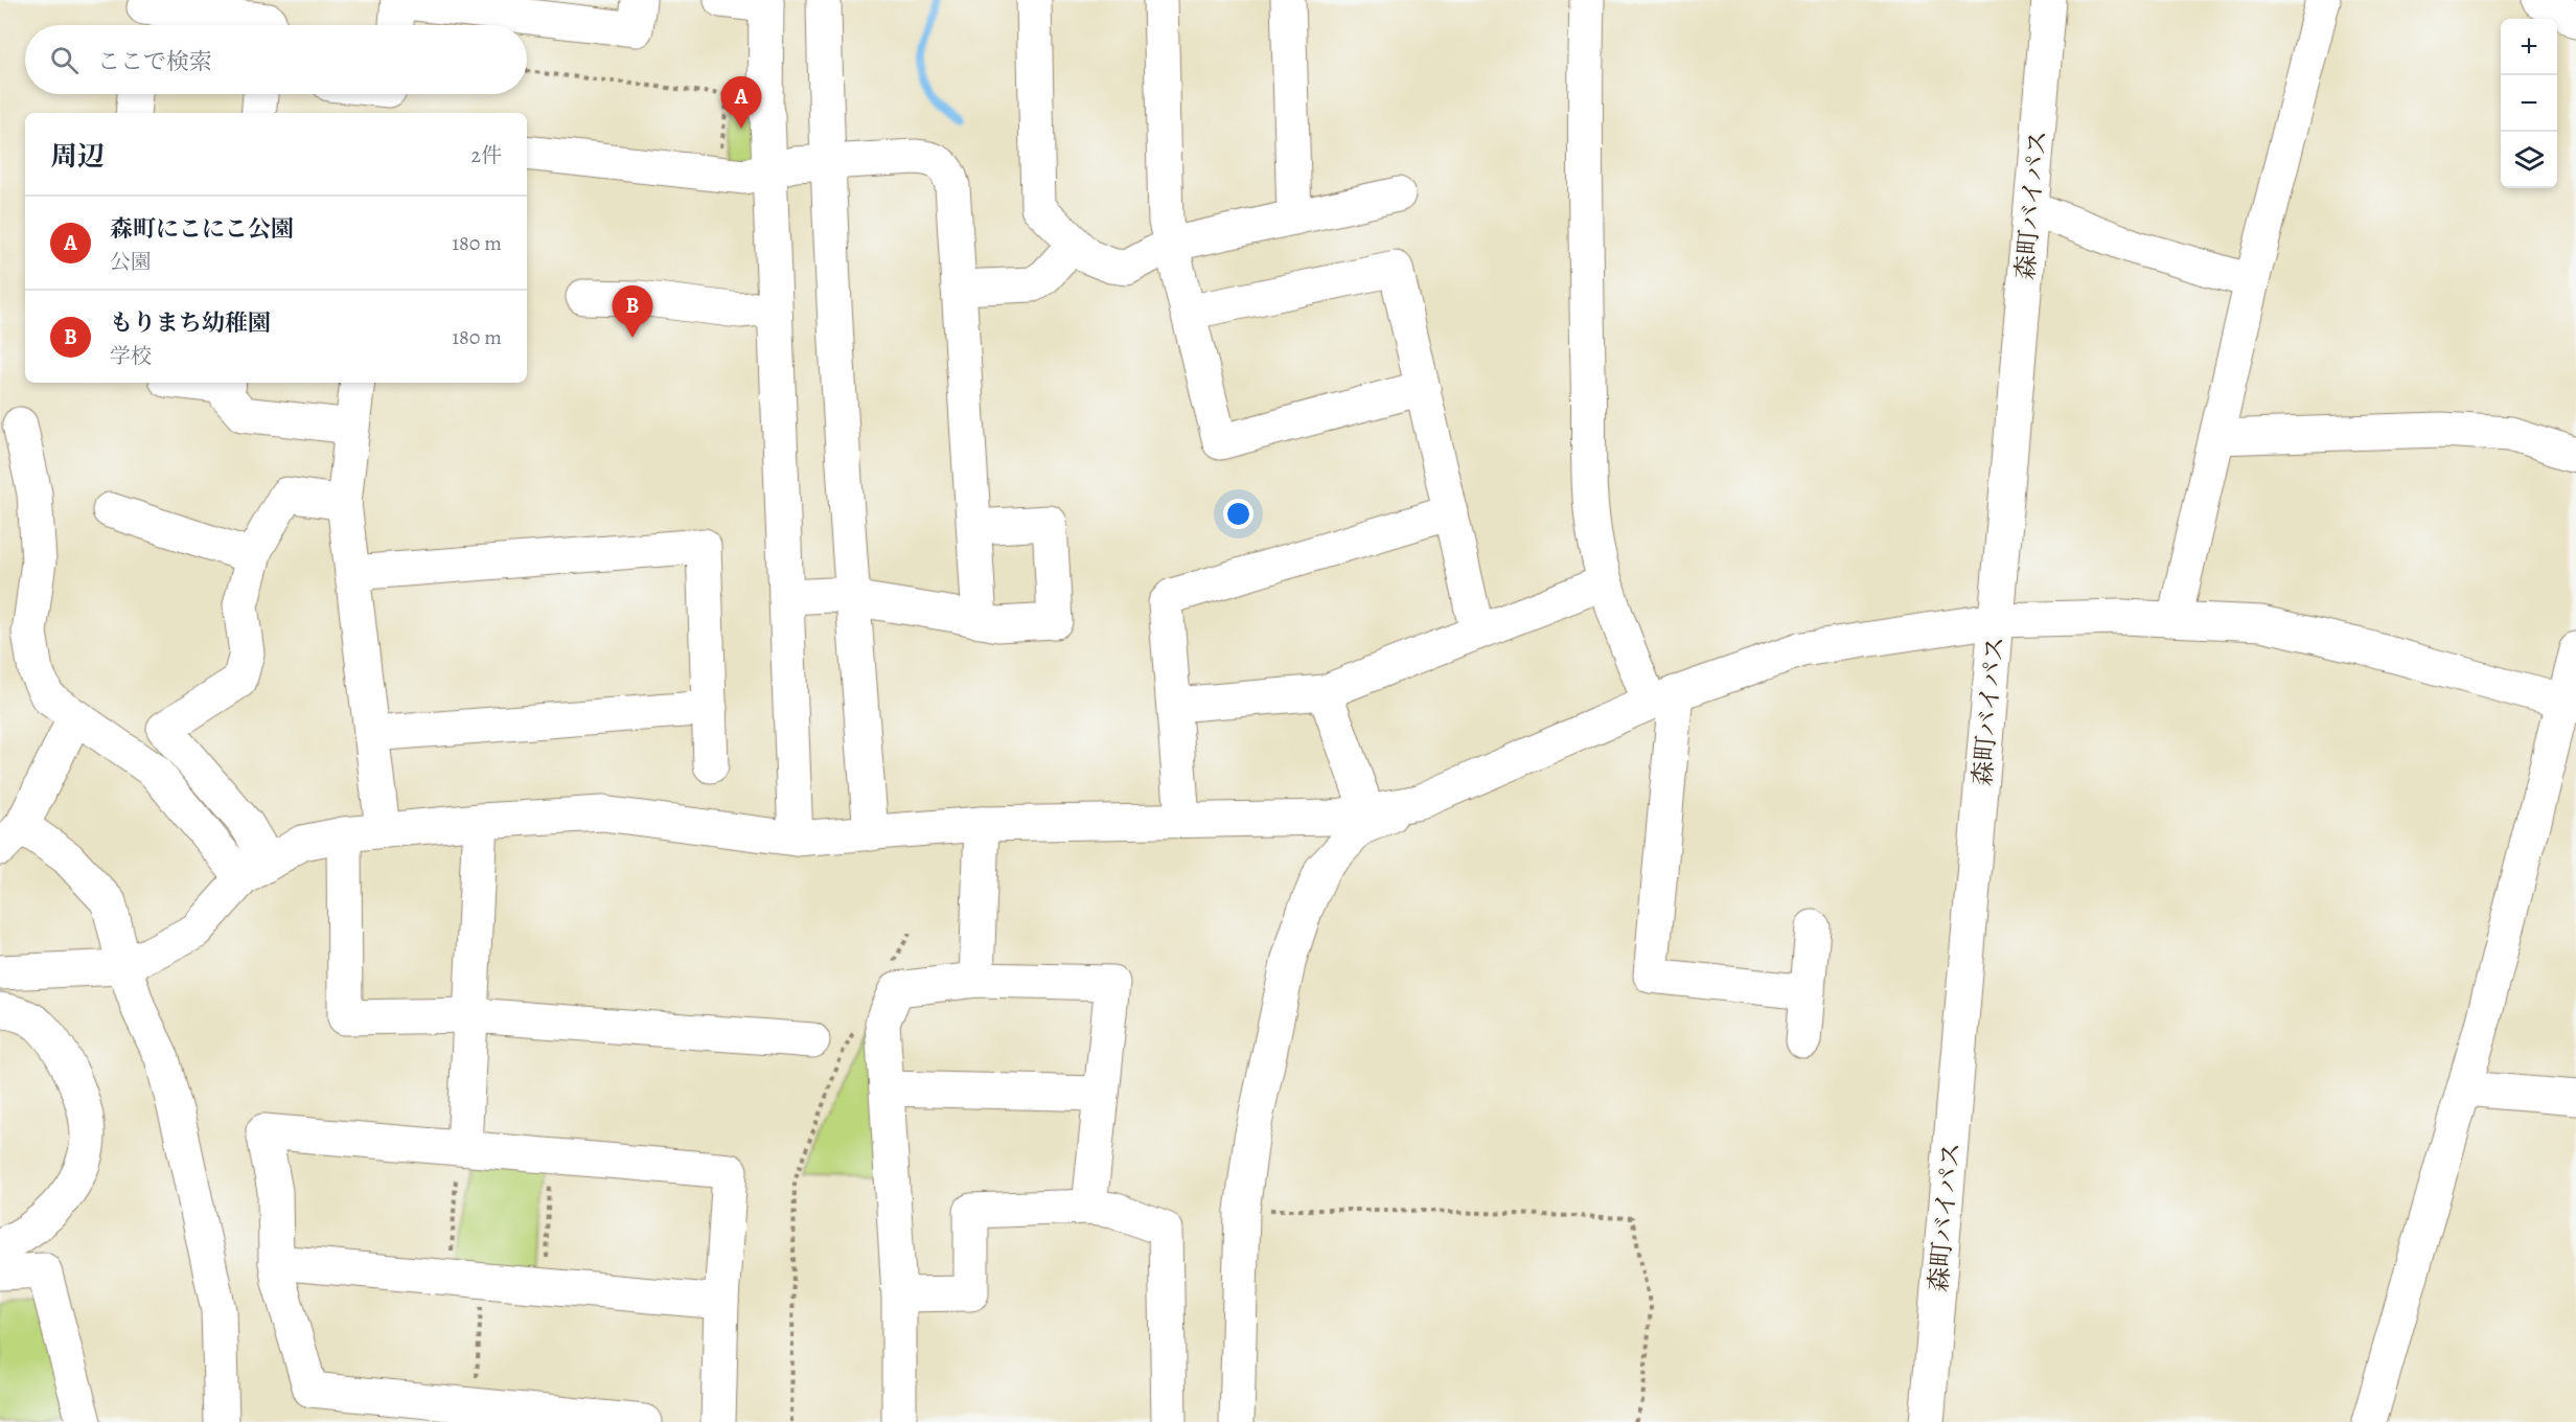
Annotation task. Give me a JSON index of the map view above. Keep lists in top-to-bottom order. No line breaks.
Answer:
{"streets":{"street":["森町バイパス"]},"page":{"map_buttons":["+","−"],"search":"ここで検索","pins":["A","B"],"heading":["周辺","2件"],"list":[{"mark":"A","name":"森町にこにこ公園","note":"公園","value":"180 m"},{"mark":"B","name":"もりまち幼稚園","note":"学校","value":"180 m"}]}}
